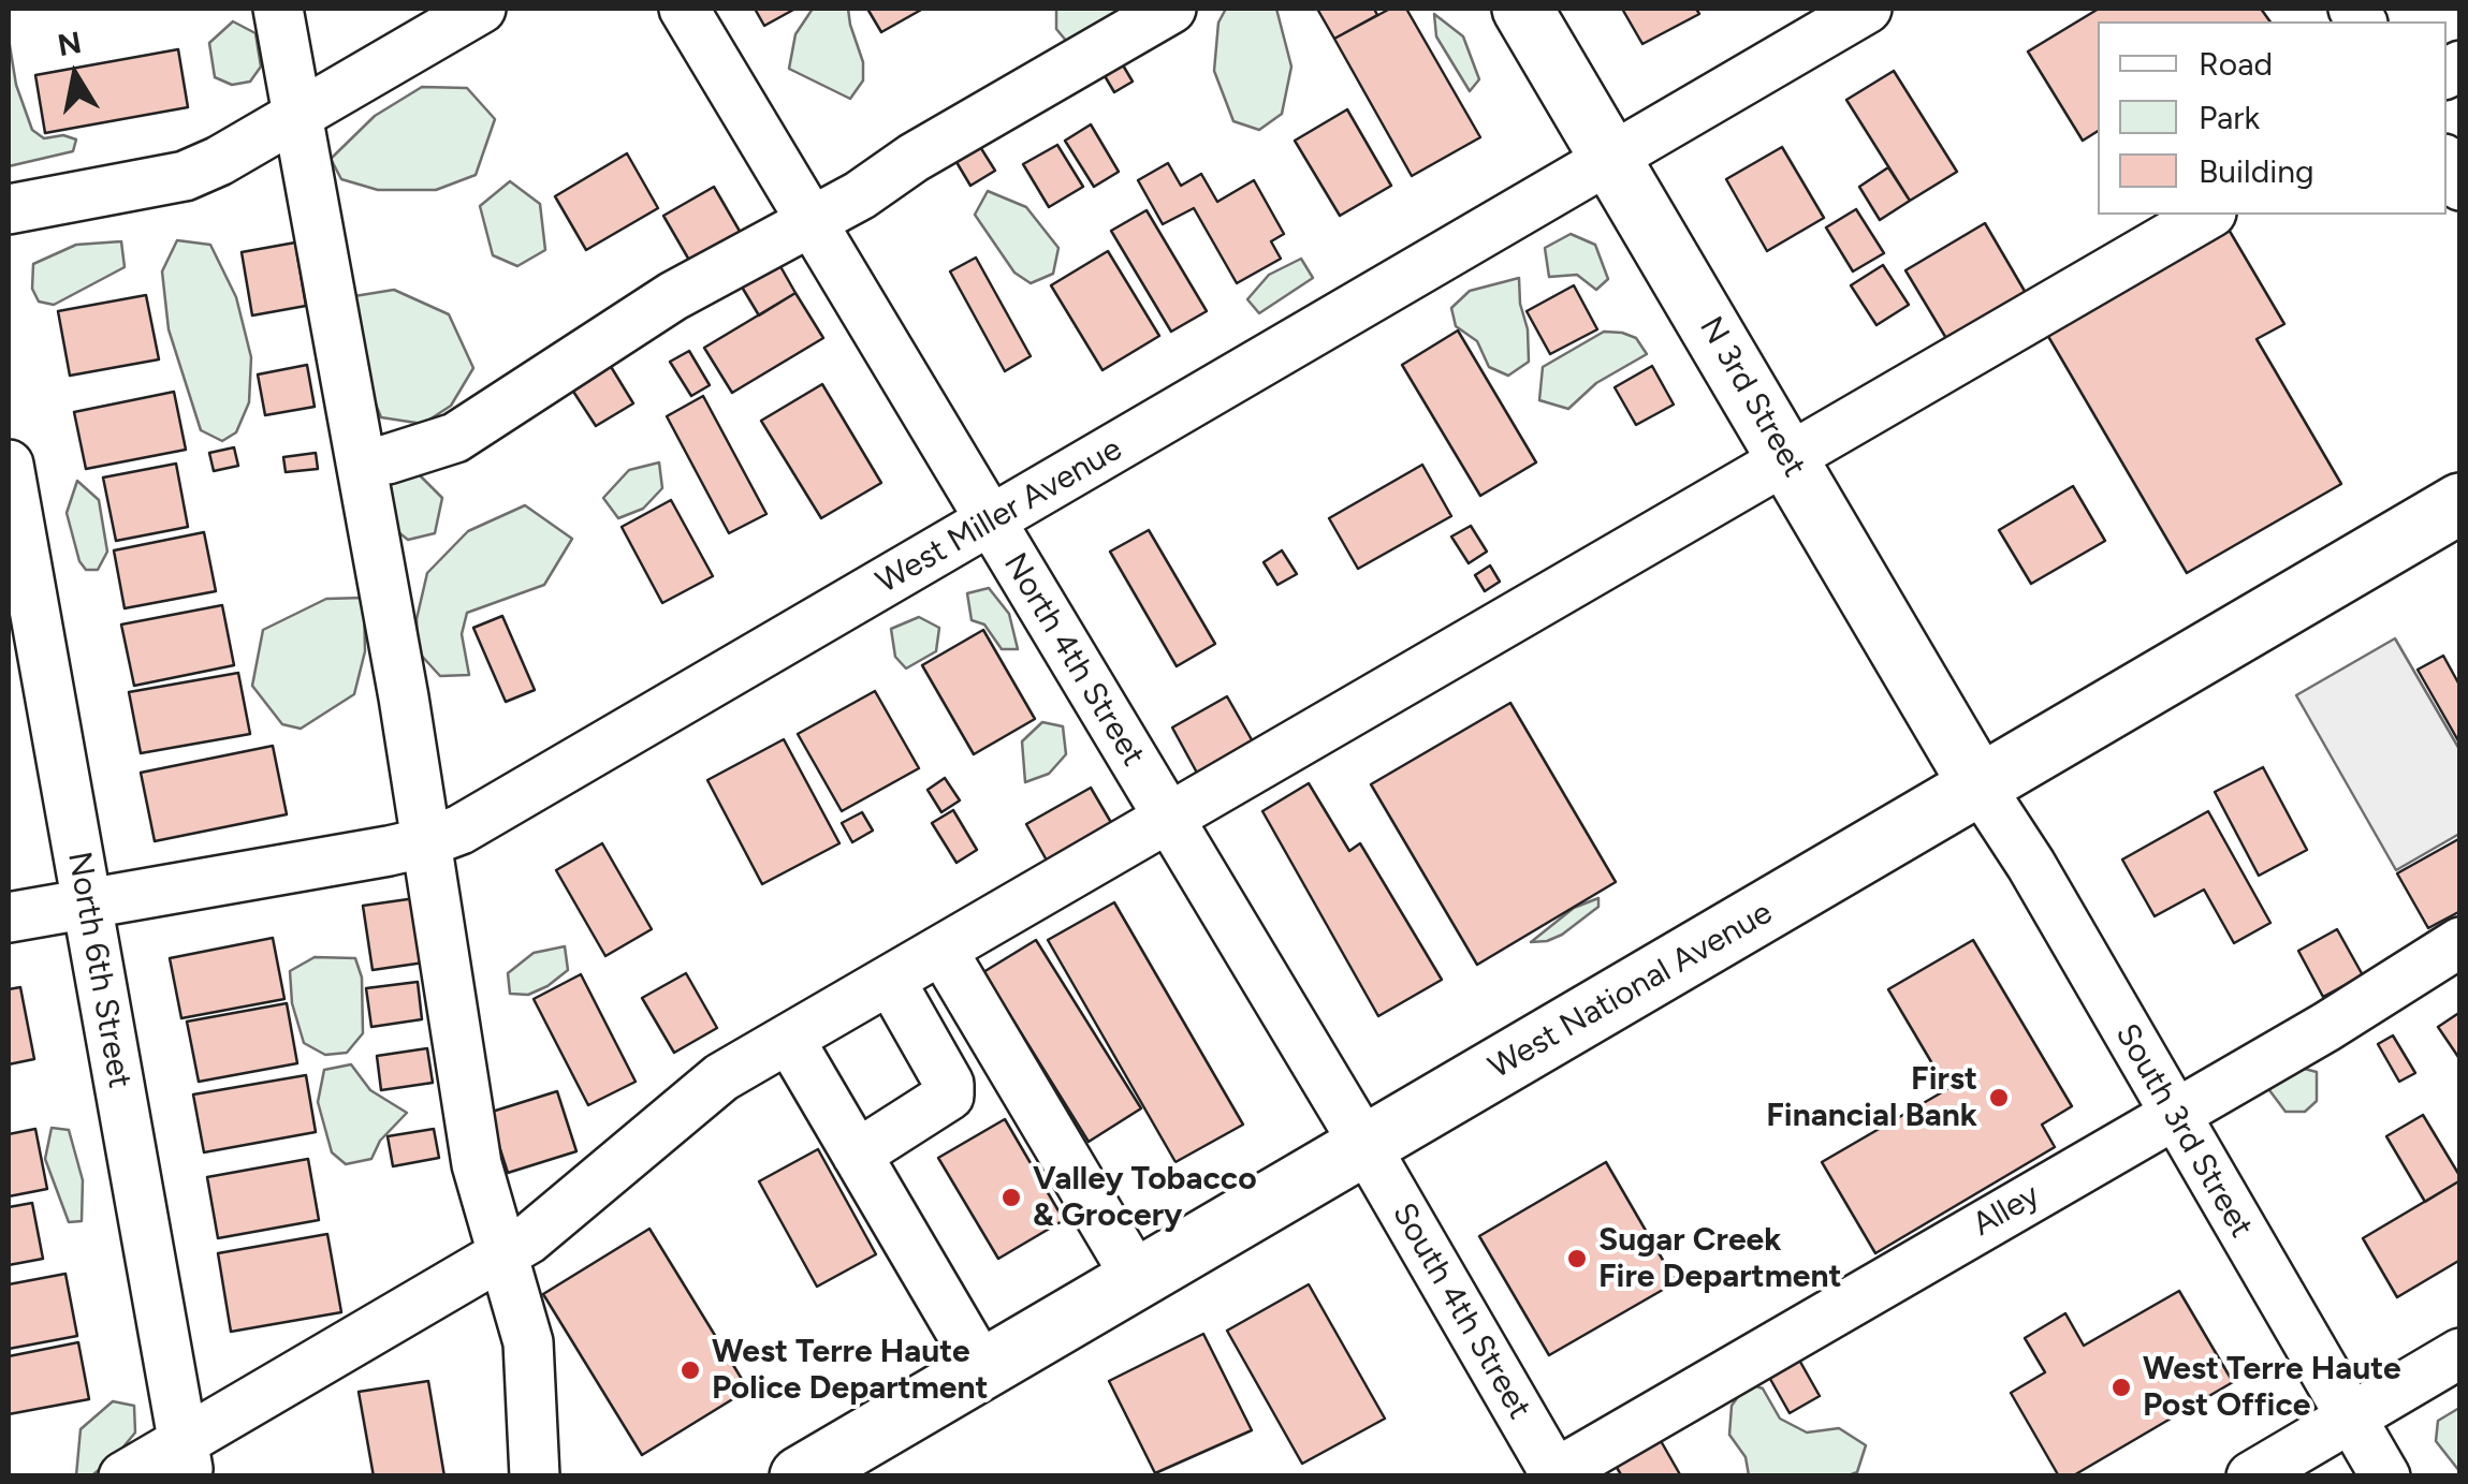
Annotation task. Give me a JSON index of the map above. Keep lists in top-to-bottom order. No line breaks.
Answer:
{"streets":{"main road":["N 3rd Street","West National Avenue"],"street":["West Miller Avenue","North 4th Street","North 6th Street","South 3rd Street","Alley","South 4th Street"]},"crossings":[["N 3rd Street","West Miller Avenue"],["N 3rd Street","West National Avenue"],["N 3rd Street","South 3rd Street"],["West Miller Avenue","North 4th Street"],["West Miller Avenue","North 6th Street"],["North 4th Street","West National Avenue"],["North 4th Street","South 4th Street"],["West National Avenue","South 3rd Street"],["West National Avenue","South 4th Street"],["South 3rd Street","Alley"],["Alley","South 4th Street"]],"places":["First Financial Bank","Valley Tobacco & Grocery","Sugar Creek Fire Department","West Terre Haute Police Department","West Terre Haute Post Office"],"legend":["Road","Park","Building"],"north":"top"}
